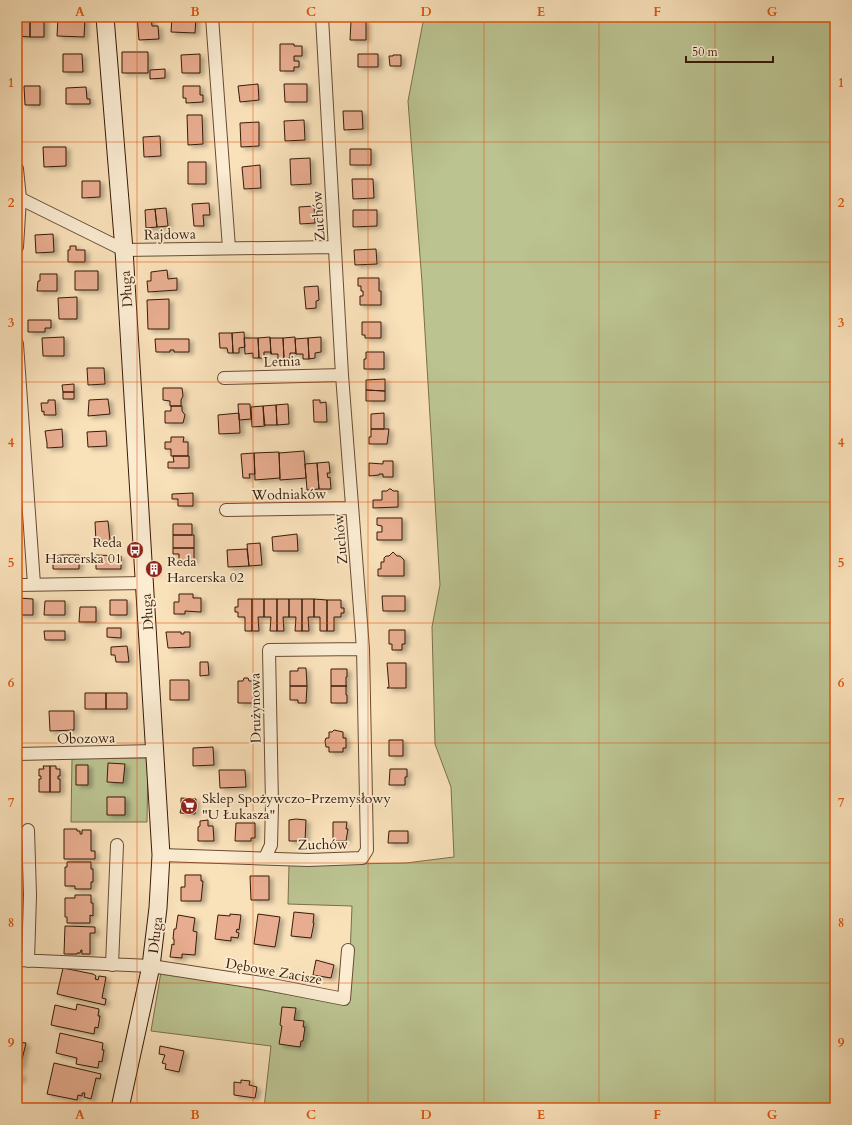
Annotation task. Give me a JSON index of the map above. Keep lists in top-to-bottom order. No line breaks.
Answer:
{"streets":{"street":["Zuchów","Rajdowa","Długa","Letnia","Wodniaków","Drużynowa","Obozowa","Dębowe Zacisze"]},"crossings":[["Zuchów","Rajdowa"],["Zuchów","Długa"],["Zuchów","Letnia"],["Zuchów","Wodniaków"],["Zuchów","Drużynowa"],["Rajdowa","Długa"],["Długa","Obozowa"],["Długa","Dębowe Zacisze"]],"places":{"bus stop":["Reda Harcerska 01"],"building":["Reda Harcerska 02"],"supermarket":["Sklep Spożywczo-Przemysłowy \"U Łukasza\""]},"scale_bar":"50 m","grid":{"columns":["A","B","C","D","E","F","G"],"rows":["1","2","3","4","5","6","7","8","9"]}}
